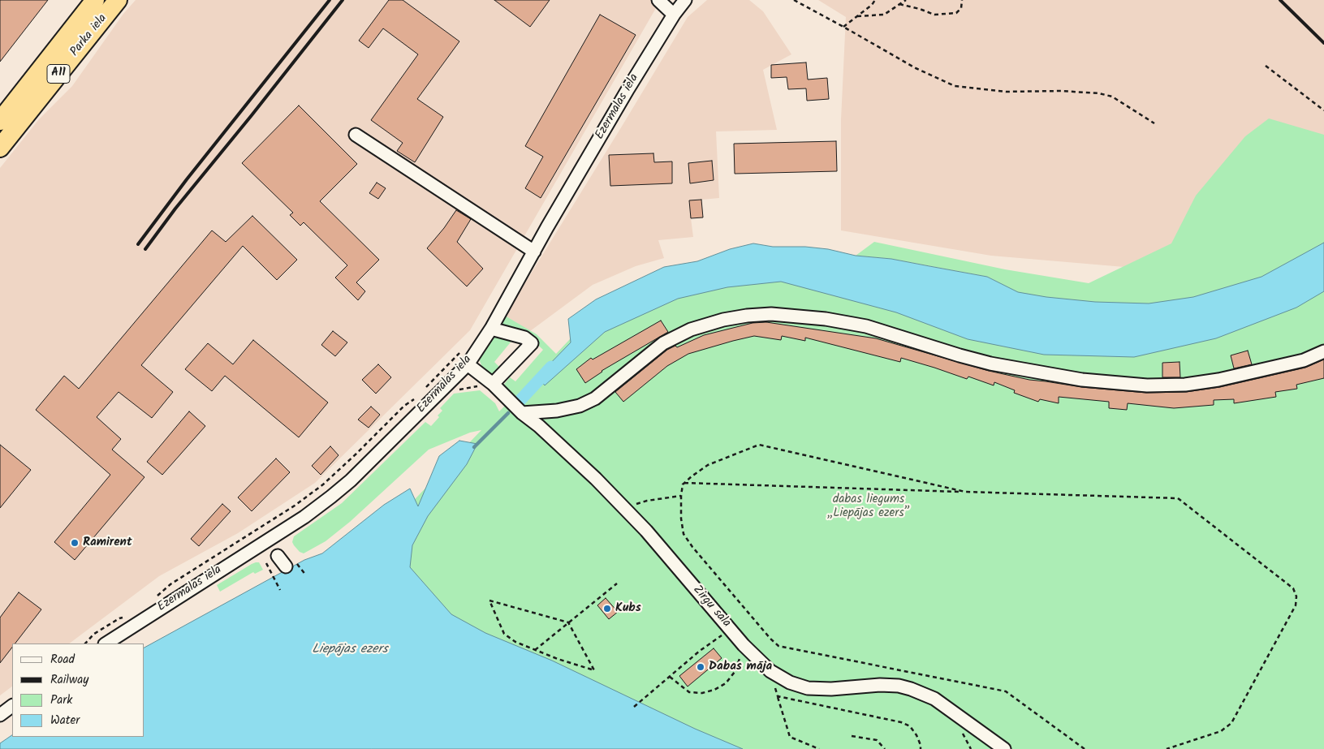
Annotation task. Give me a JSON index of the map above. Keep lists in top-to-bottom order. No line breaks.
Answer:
{"streets":{"highway":["Parka iela","A11"],"street":["Ezermalas iela","Zirgu sala"]},"crossings":[["Ezermalas iela","Zirgu sala"]],"water":["Liepājas ezers"],"parks":["dabas liegums „Liepājas ezers”"],"places":["Ramirent","Kubs","Dabas māja"],"legend":["Road","Railway","Park","Water"]}
